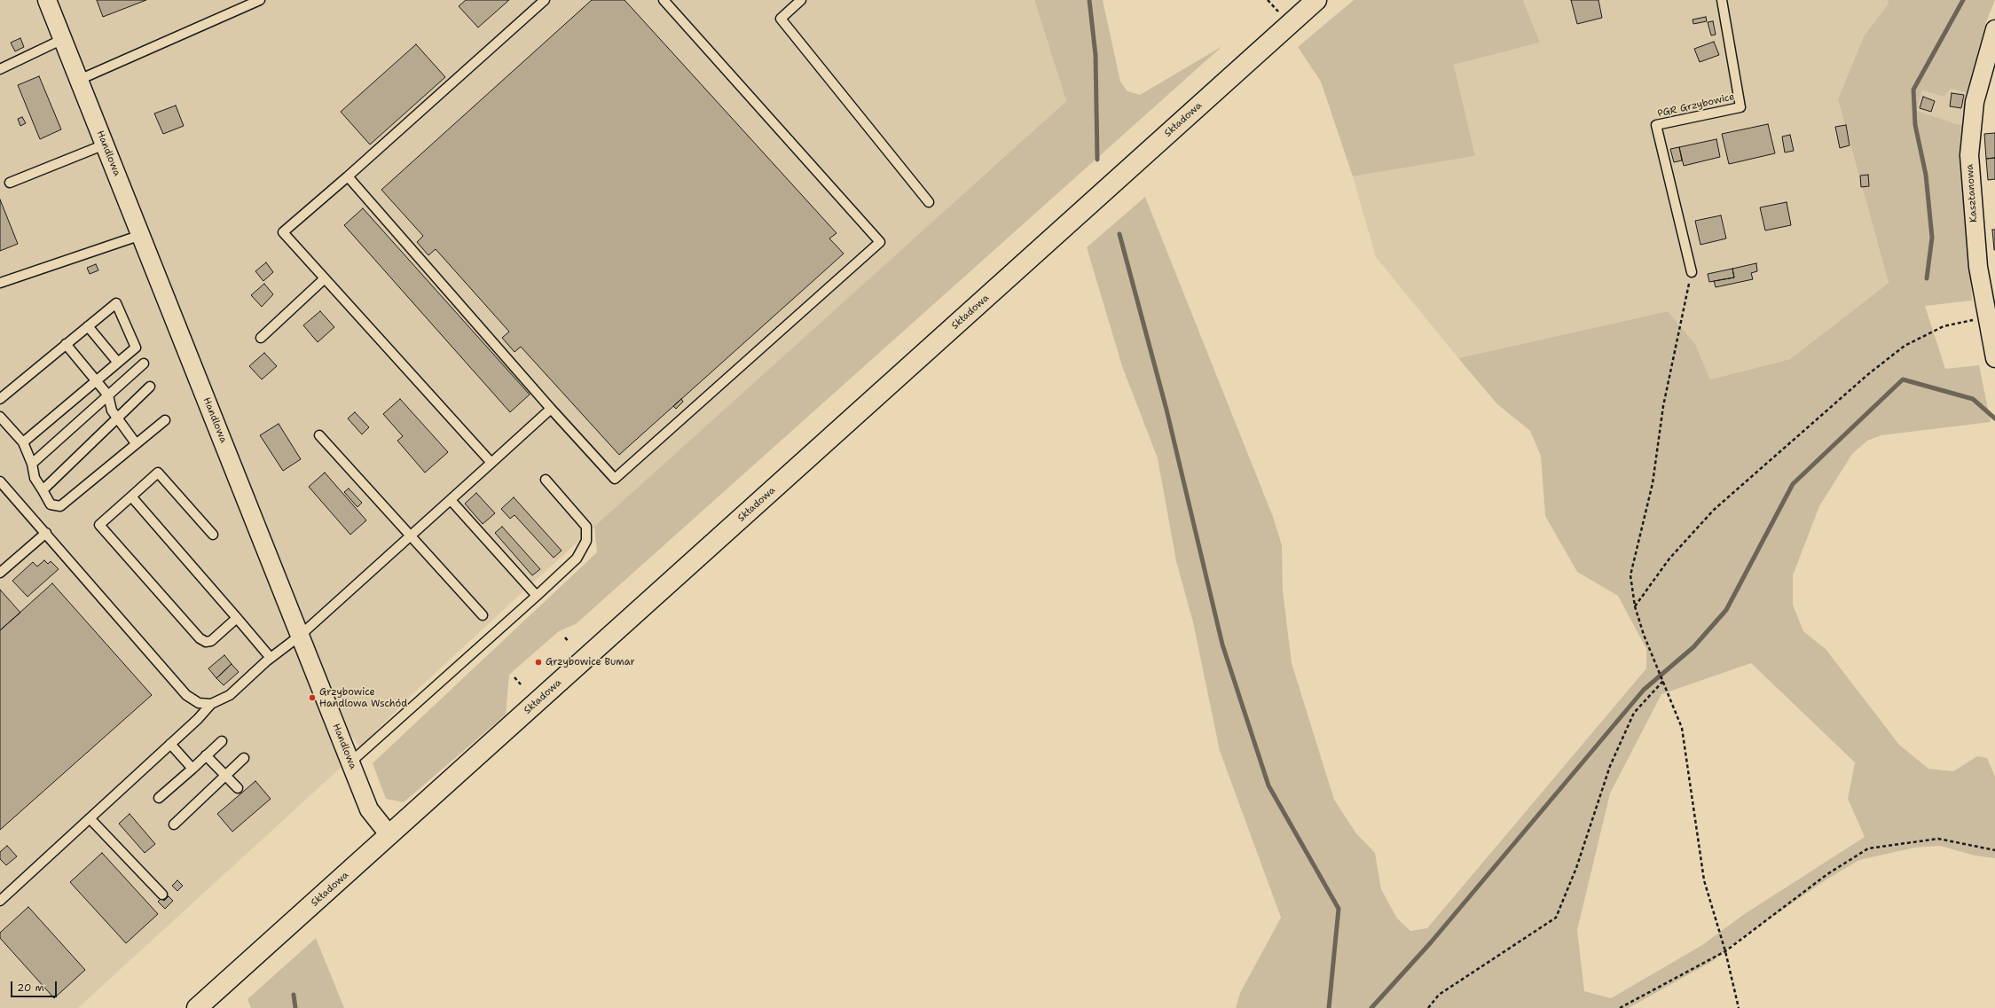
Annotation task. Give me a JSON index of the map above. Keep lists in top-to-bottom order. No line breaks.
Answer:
{"streets":{"main road":["Składowa"],"street":["Handlowa","Kasztanowa"],"lane":["PGR Grzybowice"]},"crossings":[["Składowa","Handlowa"]],"places":["Grzybowice Bumar","Grzybowice Handlowa Wschód"],"scale_bar":"20 m"}
